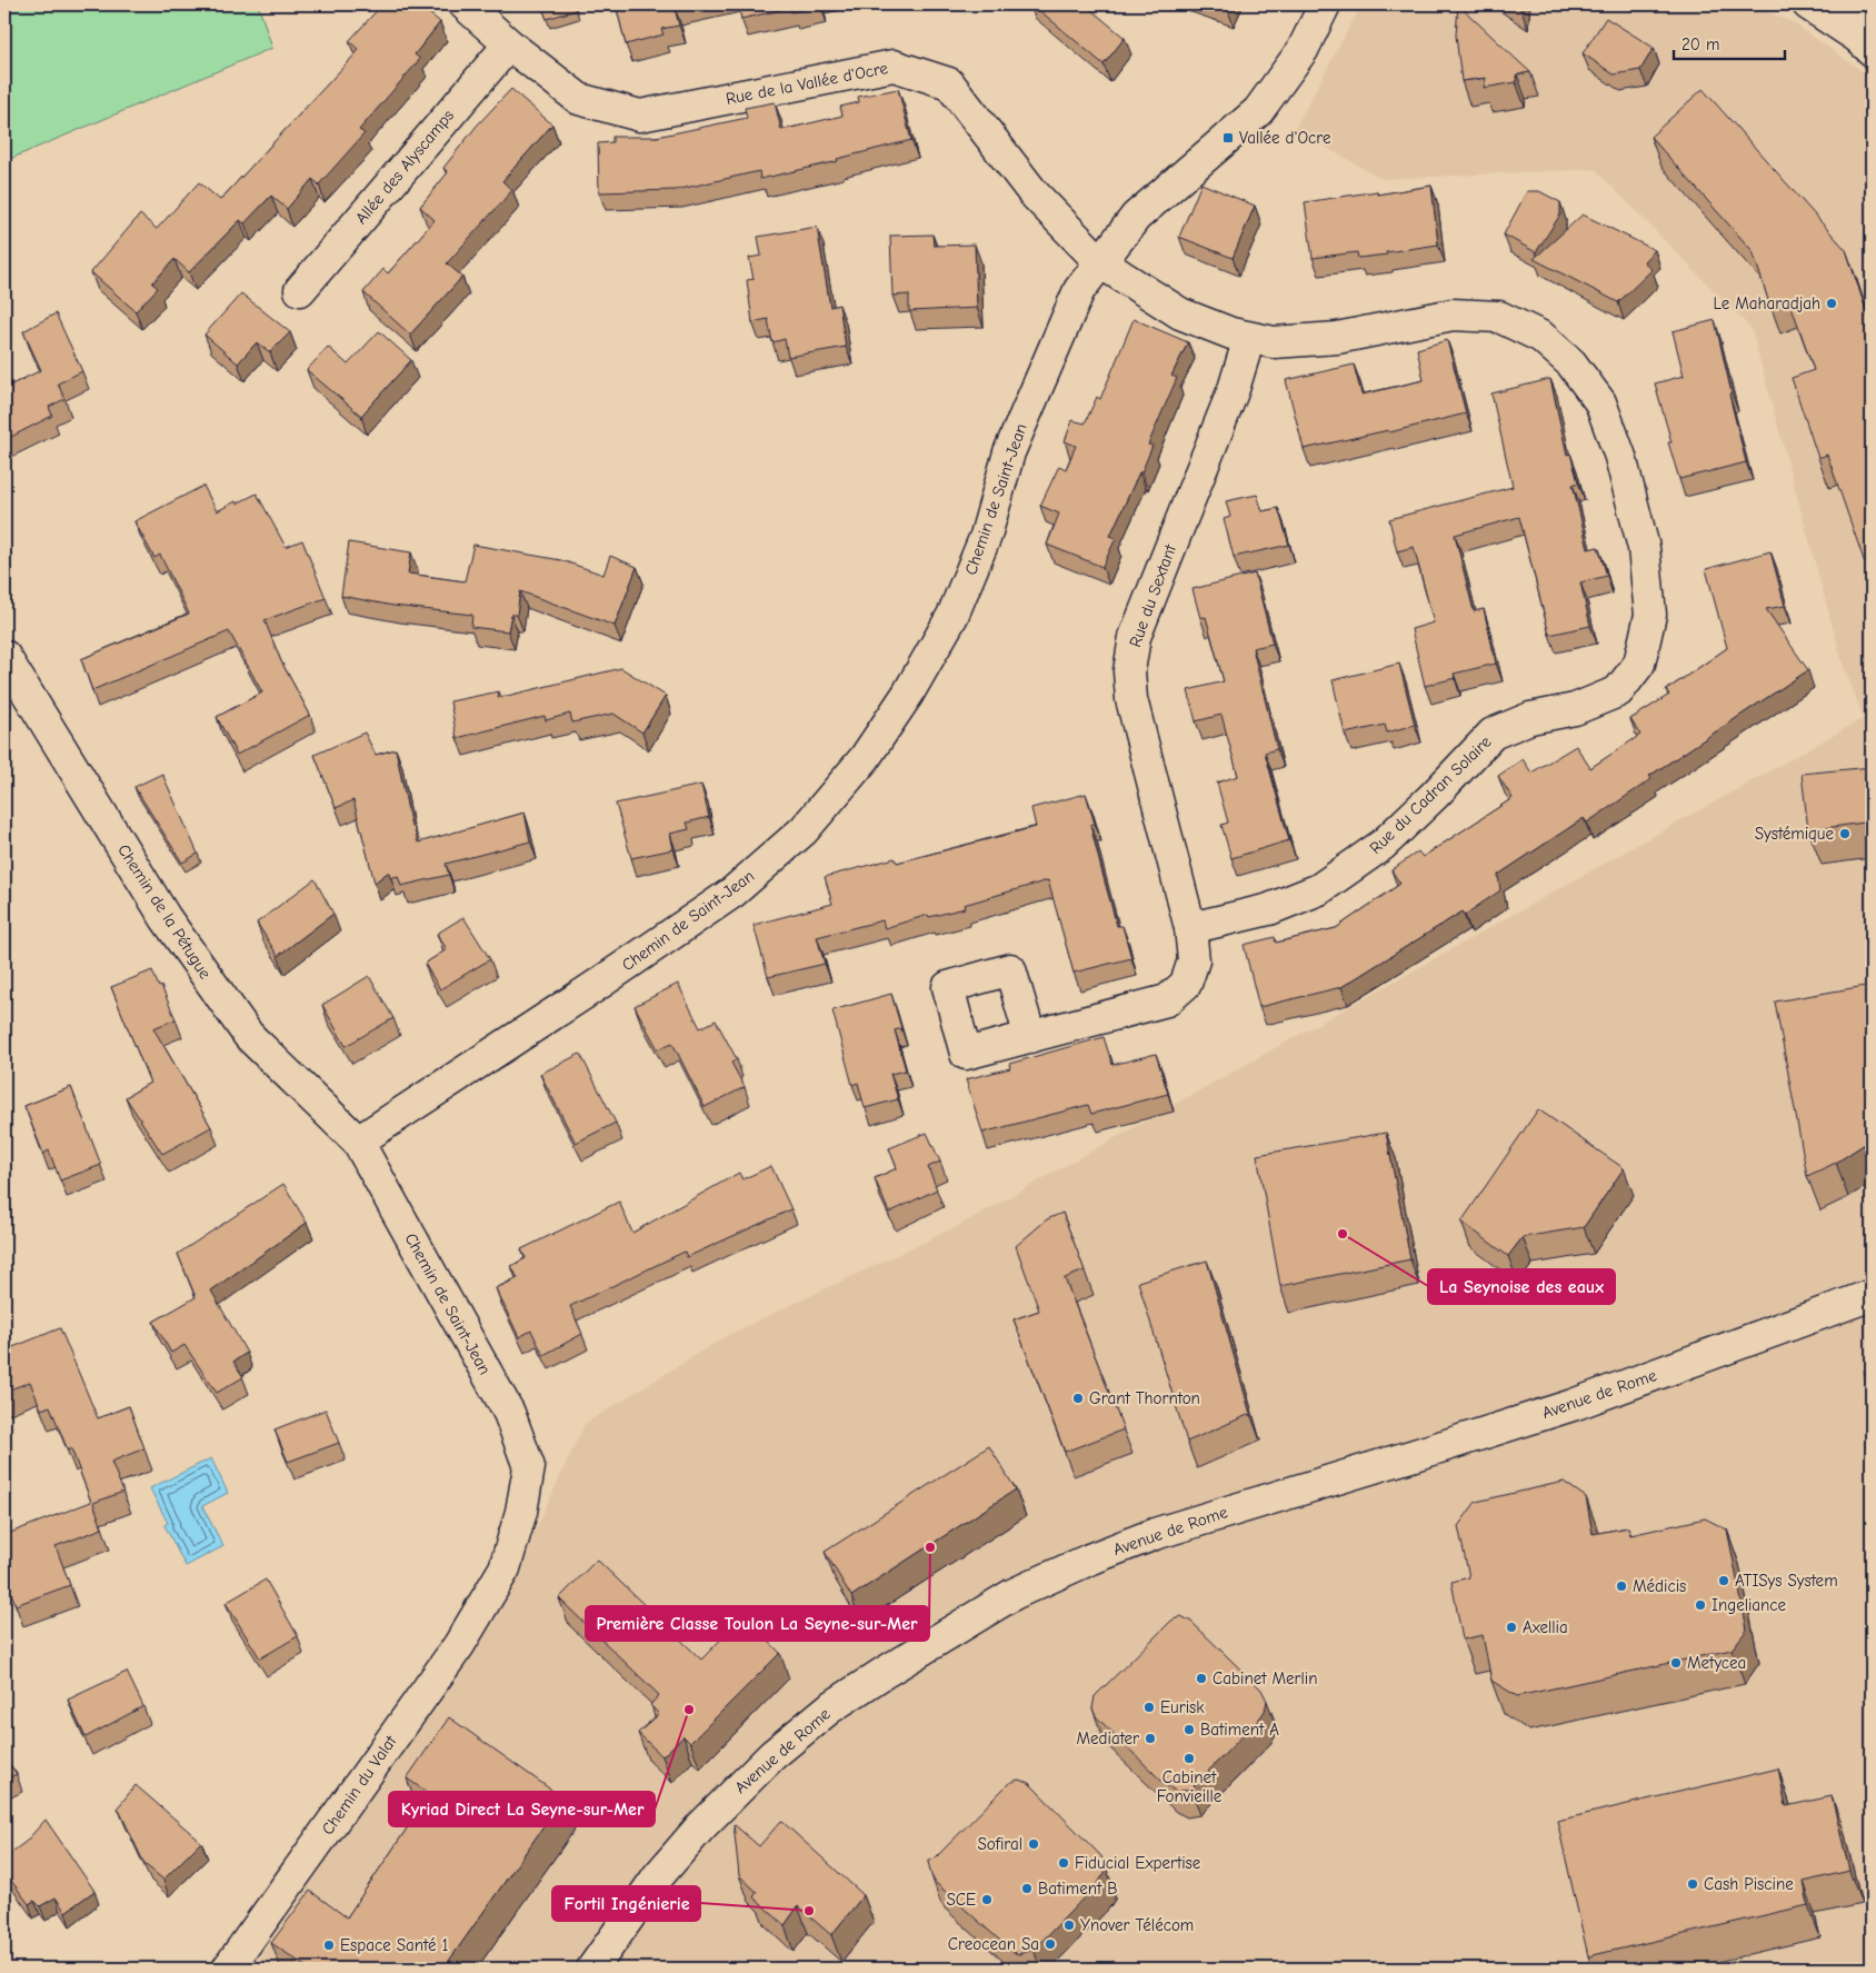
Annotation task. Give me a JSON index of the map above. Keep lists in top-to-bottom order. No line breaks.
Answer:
{"streets":{"street":["Rue de la Vallée d'Ocre","Allée des Alyscamps","Chemin de Saint-Jean","Rue du Sextant","Rue du Cadran Solaire","Chemin de la Pétugue","Avenue de Rome","Chemin du Valat"]},"crossings":[["Rue de la Vallée d'Ocre","Allée des Alyscamps"],["Rue de la Vallée d'Ocre","Chemin de Saint-Jean"],["Rue de la Vallée d'Ocre","Rue du Cadran Solaire"],["Chemin de Saint-Jean","Rue du Cadran Solaire"],["Chemin de Saint-Jean","Chemin de la Pétugue"],["Chemin de Saint-Jean","Chemin du Valat"],["Rue du Sextant","Rue du Cadran Solaire"]],"places":{"transit":["Vallée d'Ocre"],"other":["Le Maharadjah","Systémique","La Seynoise des eaux","Grant Thornton","Première Classe Toulon La Seyne-sur-Mer","ATISys System","Médicis","Ingeliance","Axellia","Metycea","Cabinet Merlin","Eurisk","Kyriad Direct La Seyne-sur-Mer","Batiment A","Mediater","Cabinet Fonvieille","Sofiral","Fiducial Expertise","Cash Piscine","Batiment B","SCE","Fortil Ingénierie","Ynover Télécom","Creocean Sa","Espace Santé 1"]},"scale_bar":"20 m"}
